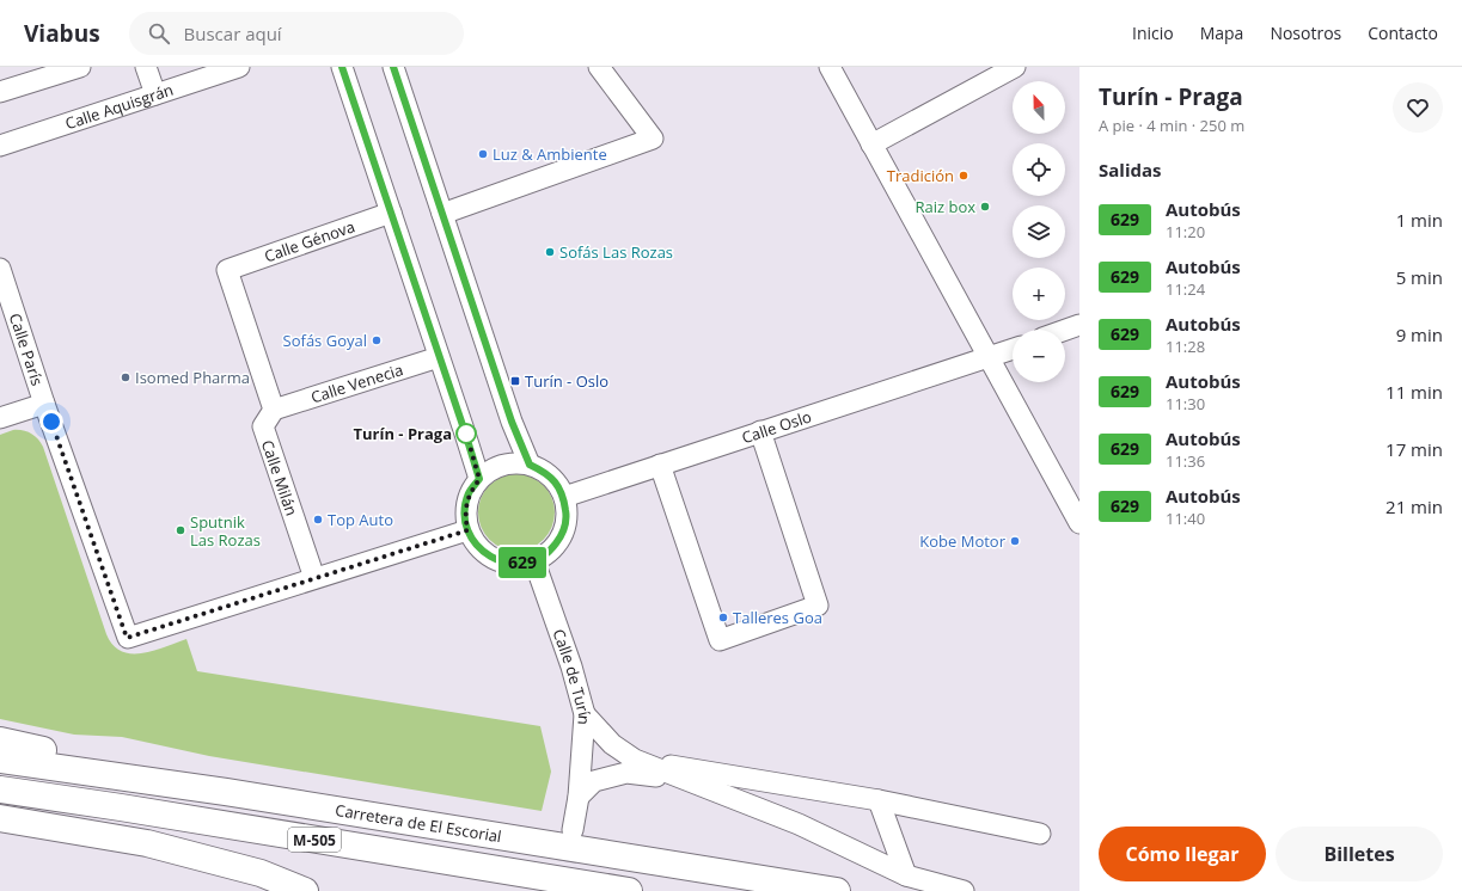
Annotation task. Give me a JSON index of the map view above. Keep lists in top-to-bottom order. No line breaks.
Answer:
{"streets":{"highway":["Carretera de El Escorial","M-505"],"street":["Calle Aquisgrán","Calle Génova","Calle París","Calle Venecia","Calle Oslo","Calle Milán","Calle de Turín"]},"crossings":[["Calle Génova","Calle Venecia"],["Calle Génova","Calle Milán"],["Calle París","Calle Milán"],["Calle Venecia","Calle Milán"],["Calle Oslo","Calle de Turín"]],"places":{"other":["Luz & Ambiente","Tradición","Raiz box","Sofás Las Rozas","Sofás Goyal","Isomed Pharma","Turín - Praga","Top Auto","Sputnik Las Rozas","Kobe Motor","Talleres Goa"],"transit":["Turín - Oslo"]},"lines":["bus line 629"],"north":"top","page":{"header":"Viabus","search":"Buscar aquí","nav":["Inicio","Mapa","Nosotros","Contacto"],"on_map":"629","heading":[["Turín - Praga","A pie · 4 min · 250 m"],"Salidas"],"map_buttons":["+","−"],"list":[{"mark":"629","name":"Autobús","note":"11:20","value":"1 min"},{"mark":"629","name":"Autobús","note":"11:24","value":"5 min"},{"mark":"629","name":"Autobús","note":"11:28","value":"9 min"},{"mark":"629","name":"Autobús","note":"11:30","value":"11 min"},{"mark":"629","name":"Autobús","note":"11:36","value":"17 min"},{"mark":"629","name":"Autobús","note":"11:40","value":"21 min"}],"buttons":["Cómo llegar","Billetes"]}}
